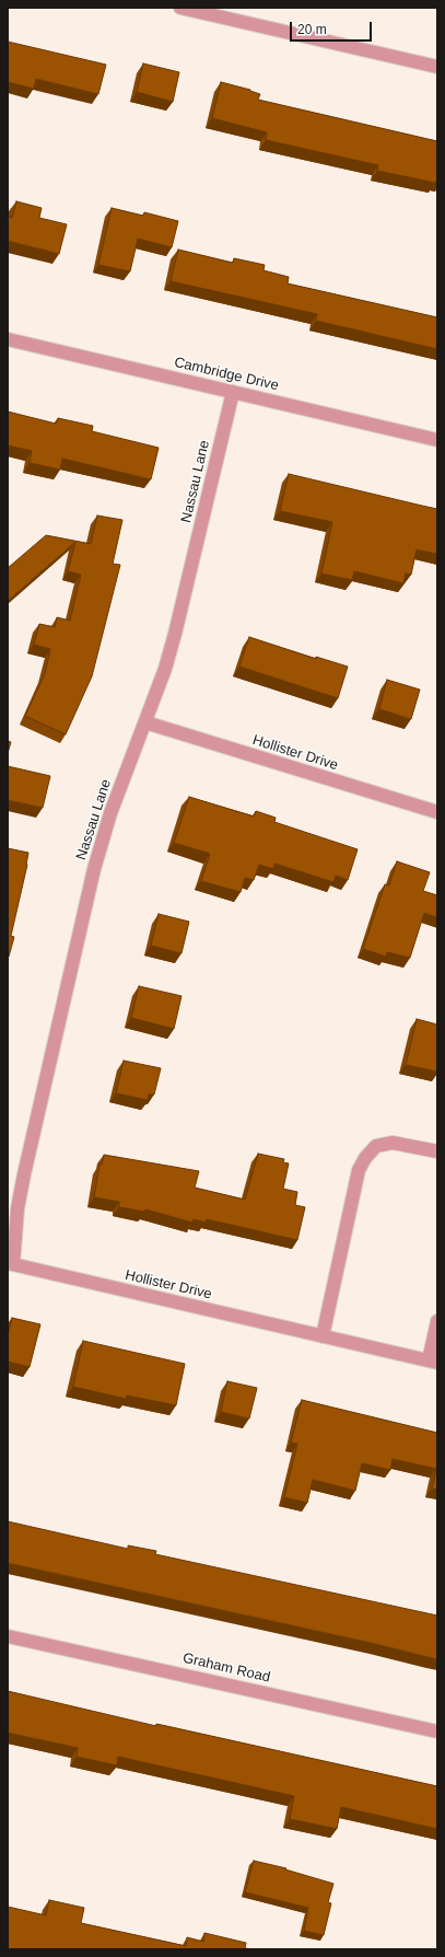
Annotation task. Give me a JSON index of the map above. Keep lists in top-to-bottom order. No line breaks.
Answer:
{"streets":{"street":["Cambridge Drive","Nassau Lane","Hollister Drive","Graham Road"]},"crossings":[["Cambridge Drive","Nassau Lane"],["Nassau Lane","Hollister Drive"]],"scale_bar":"20 m"}
